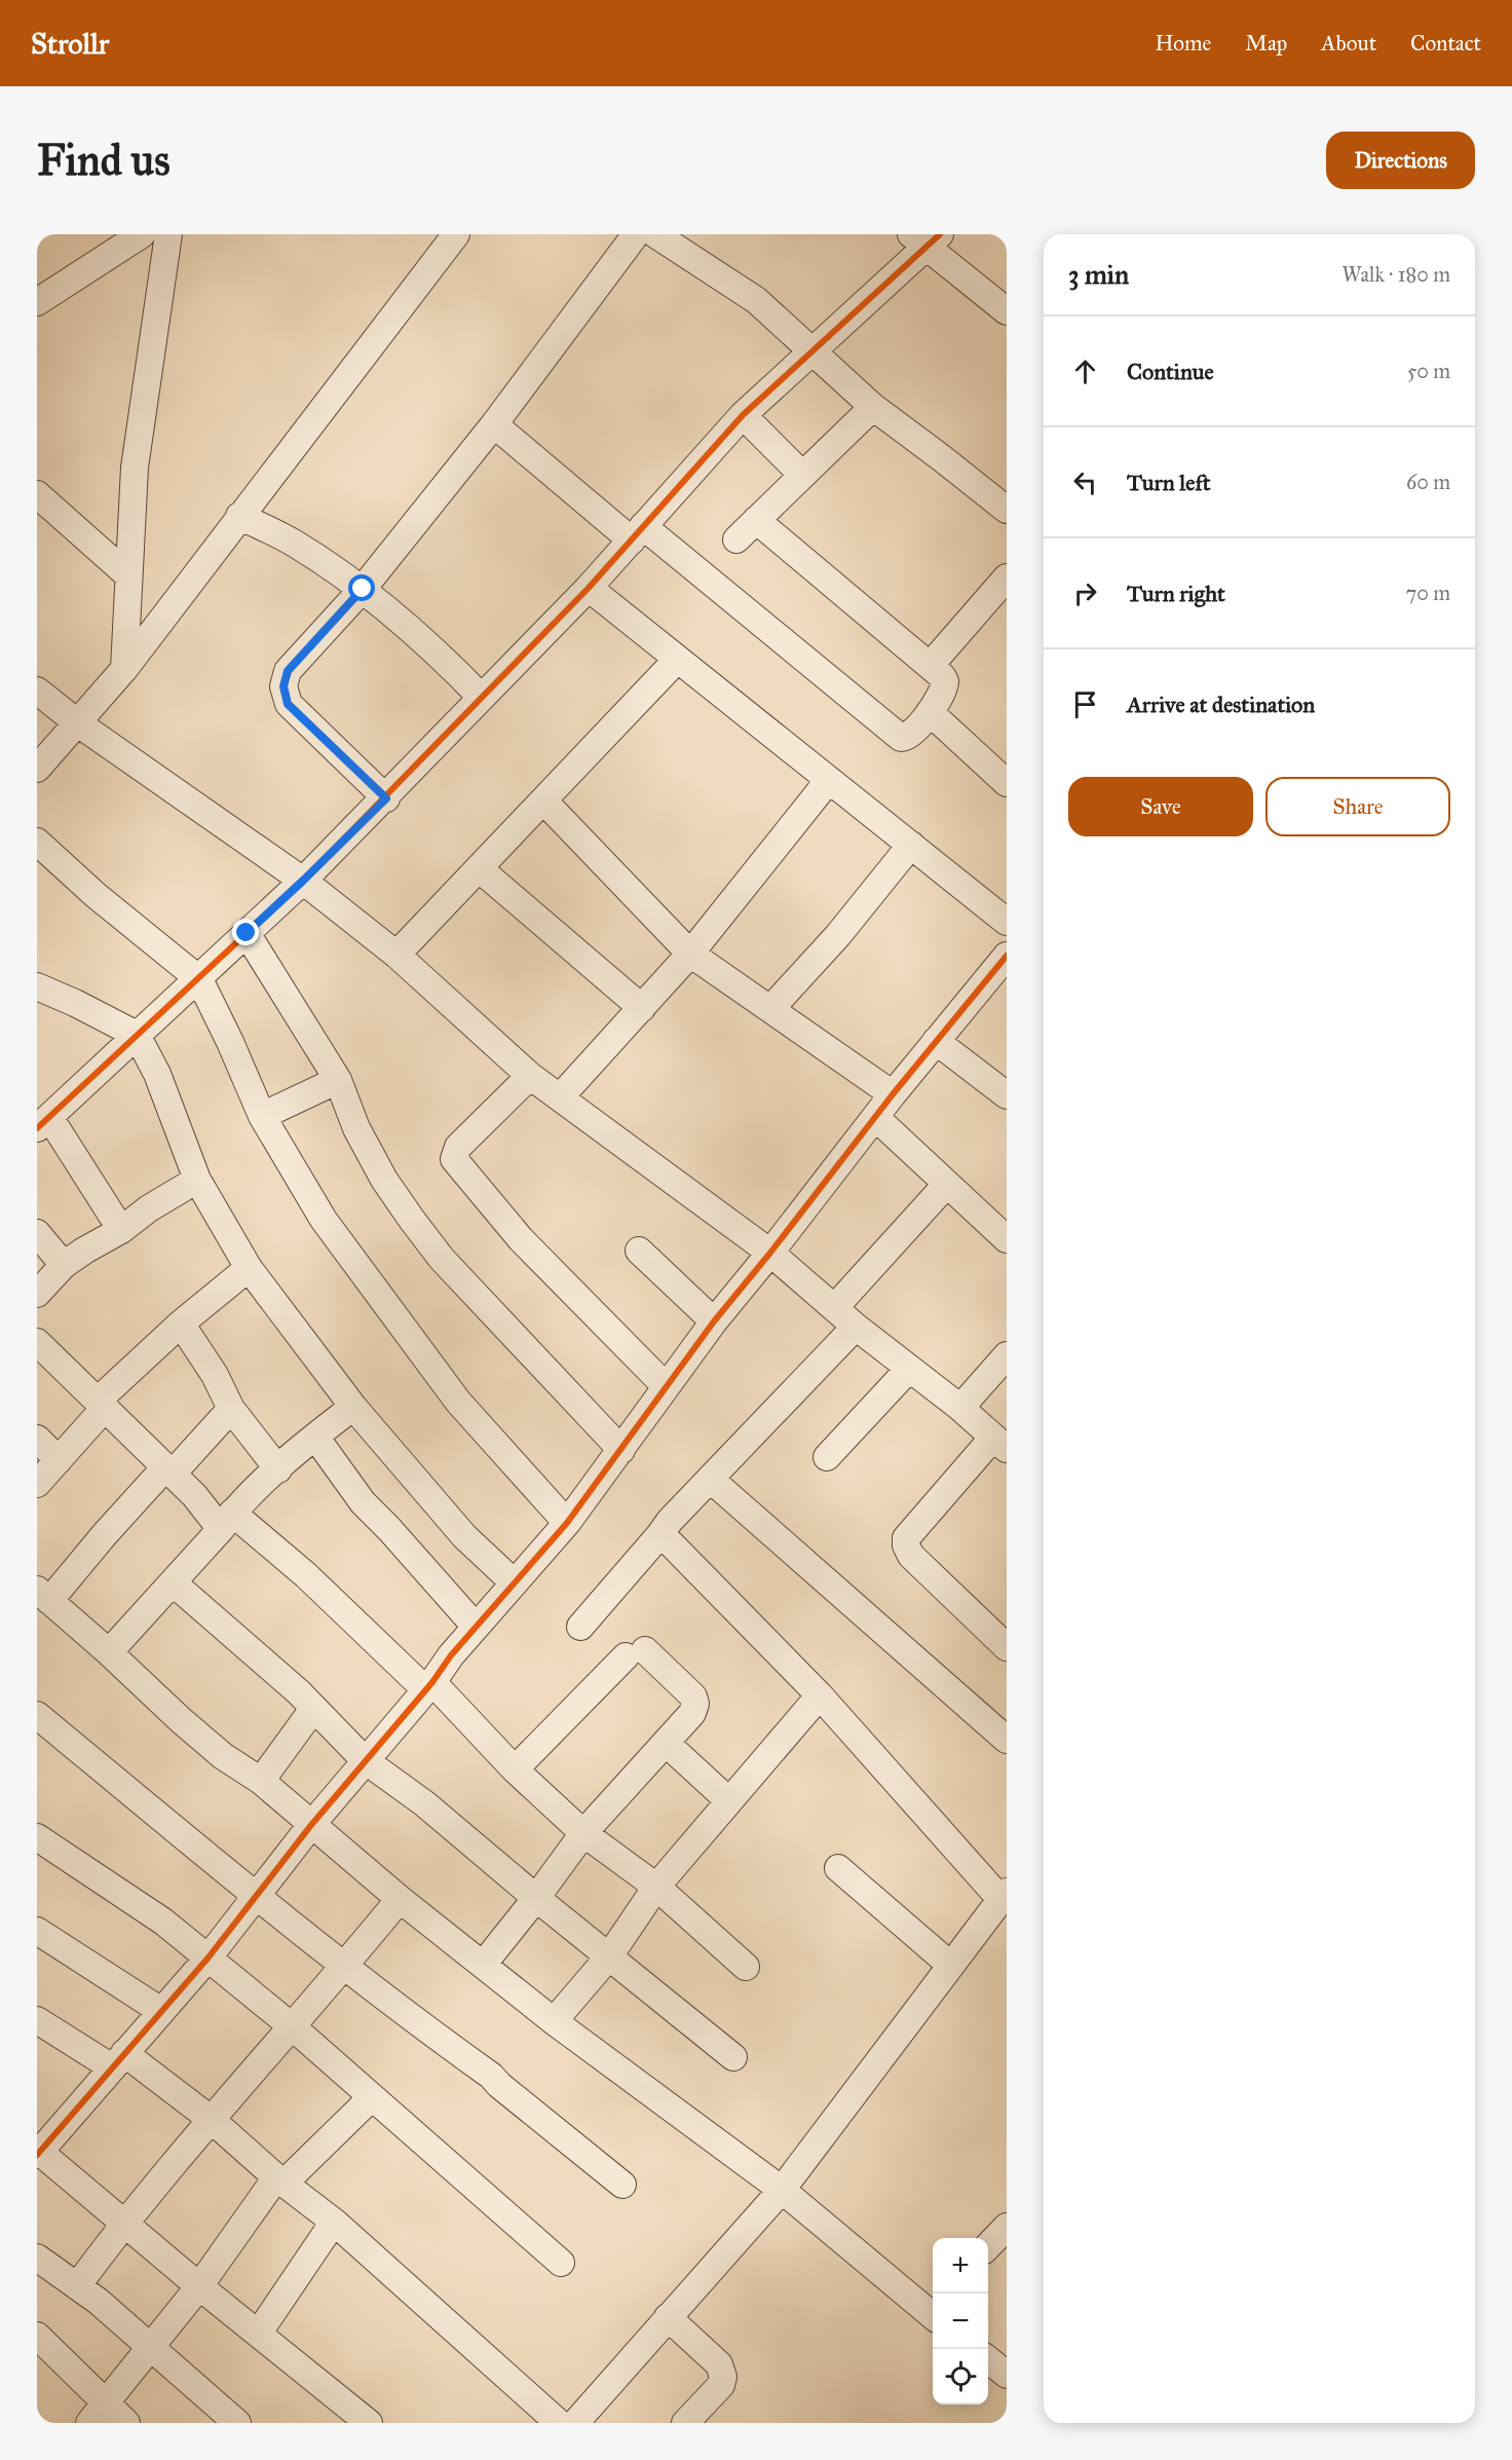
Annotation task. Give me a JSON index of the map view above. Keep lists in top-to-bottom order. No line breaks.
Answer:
{"page":{"header":"Strollr","nav":["Home","Map","About","Contact"],"buttons":["Directions",["Save","Share"]],"title":"Find us","heading":["3 min","Walk · 180 m"],"list":[["Continue","50 m"],["Turn left","60 m"],["Turn right","70 m"],"Arrive at destination"],"map_buttons":["+","−"]}}
